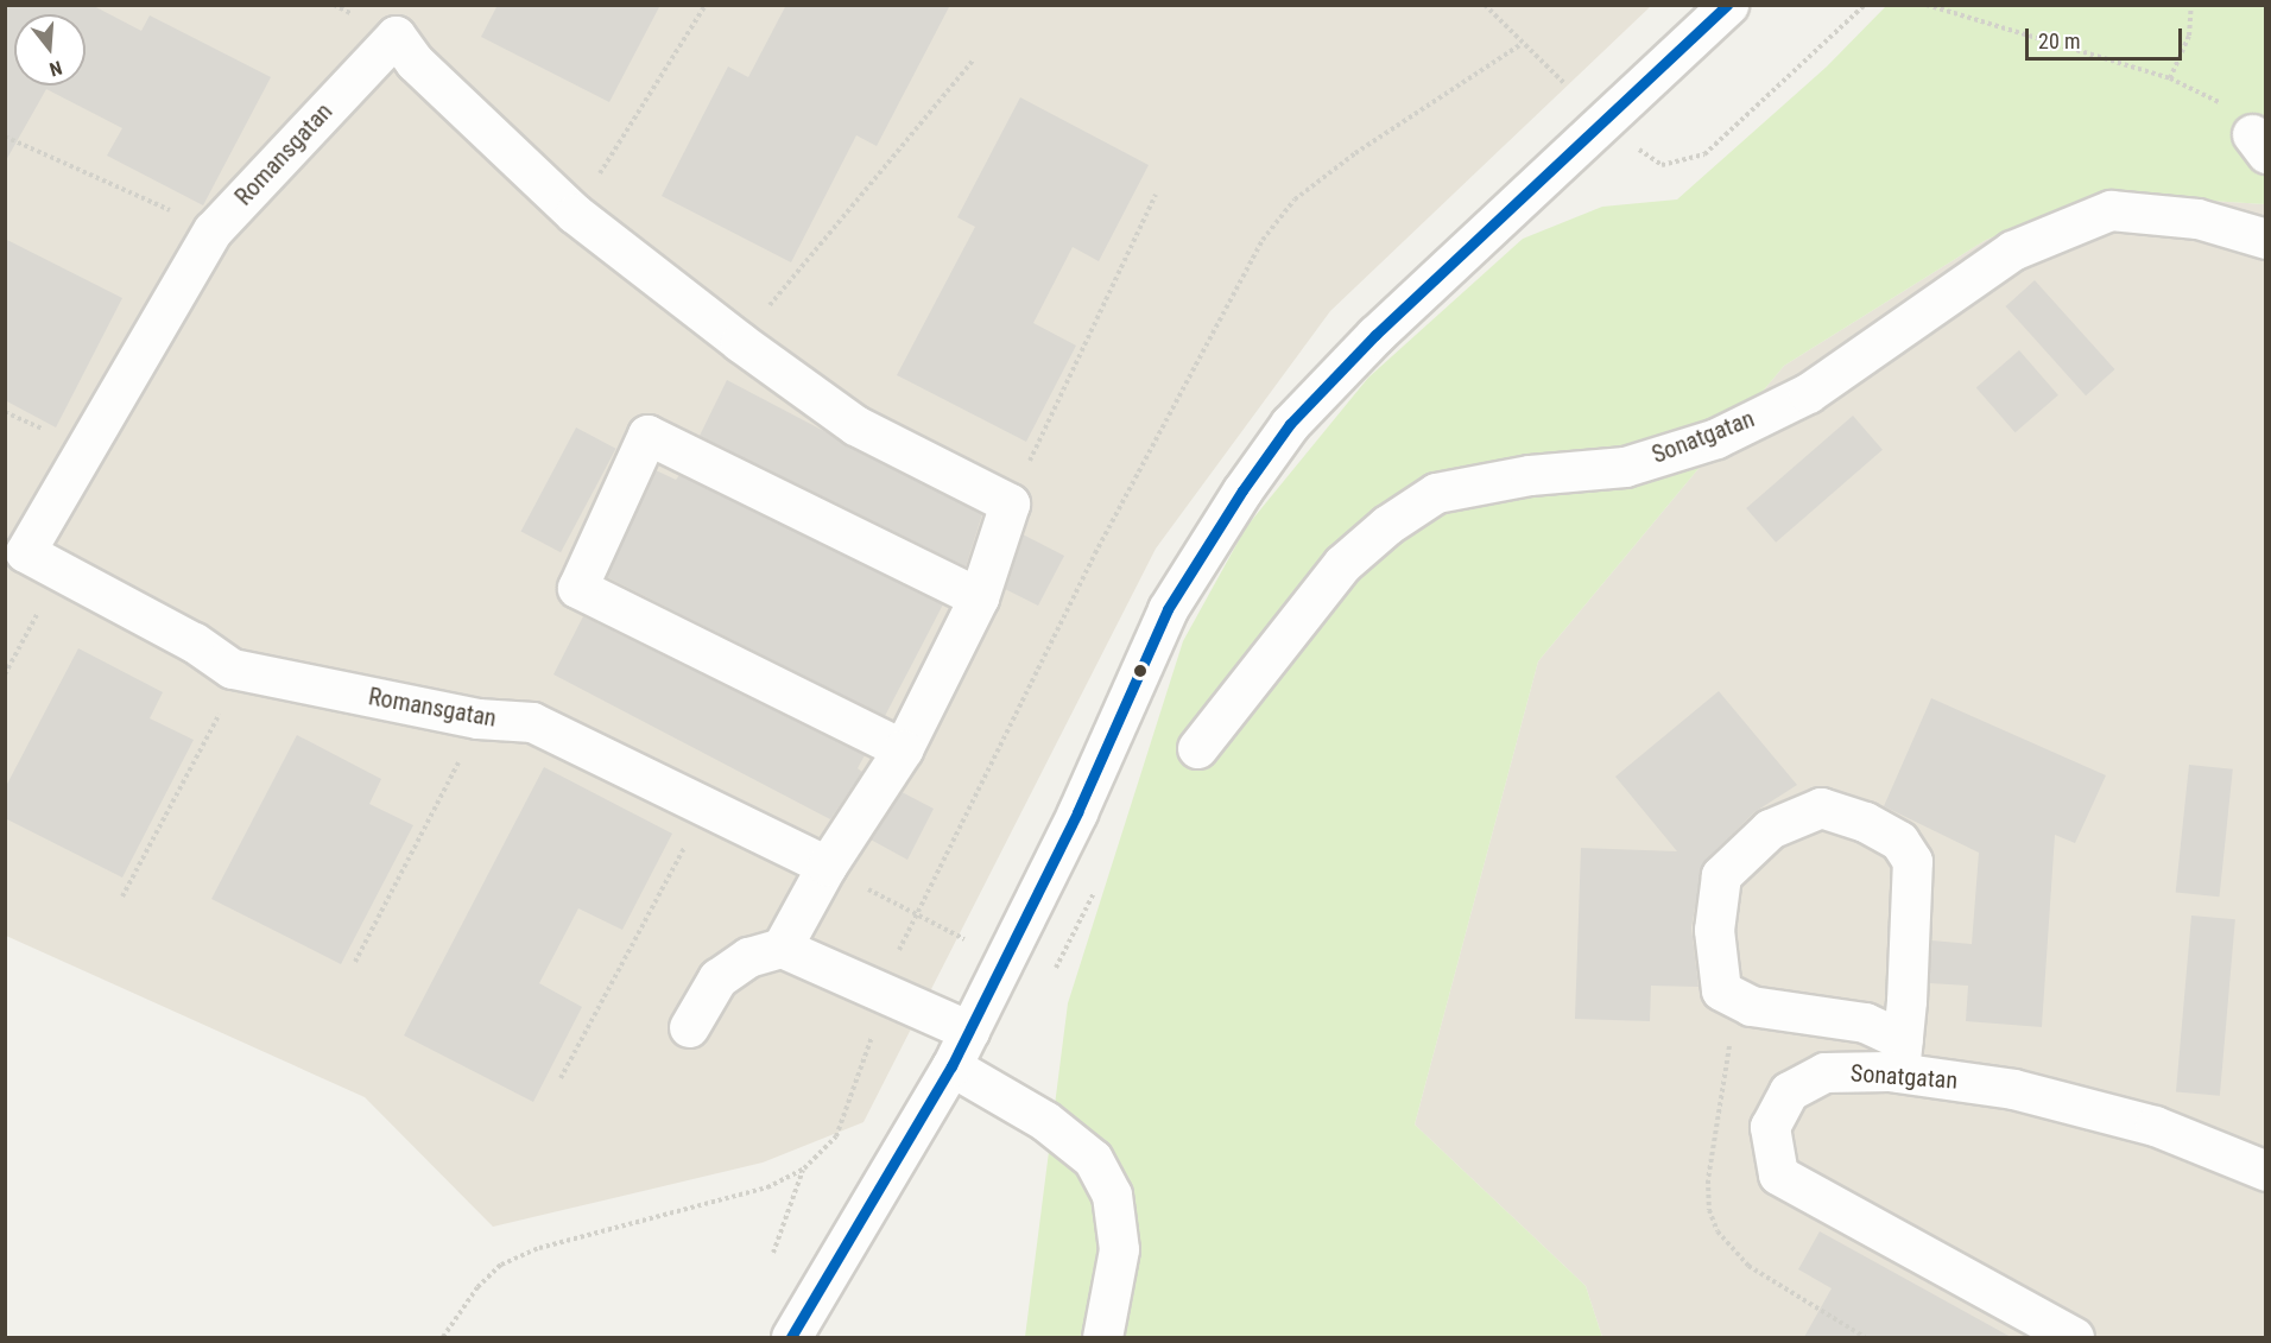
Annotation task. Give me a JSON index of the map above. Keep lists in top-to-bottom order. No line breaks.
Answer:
{"streets":{"street":["Romansgatan","Sonatgatan"]},"scale_bar":"20 m","north":"bottom"}
